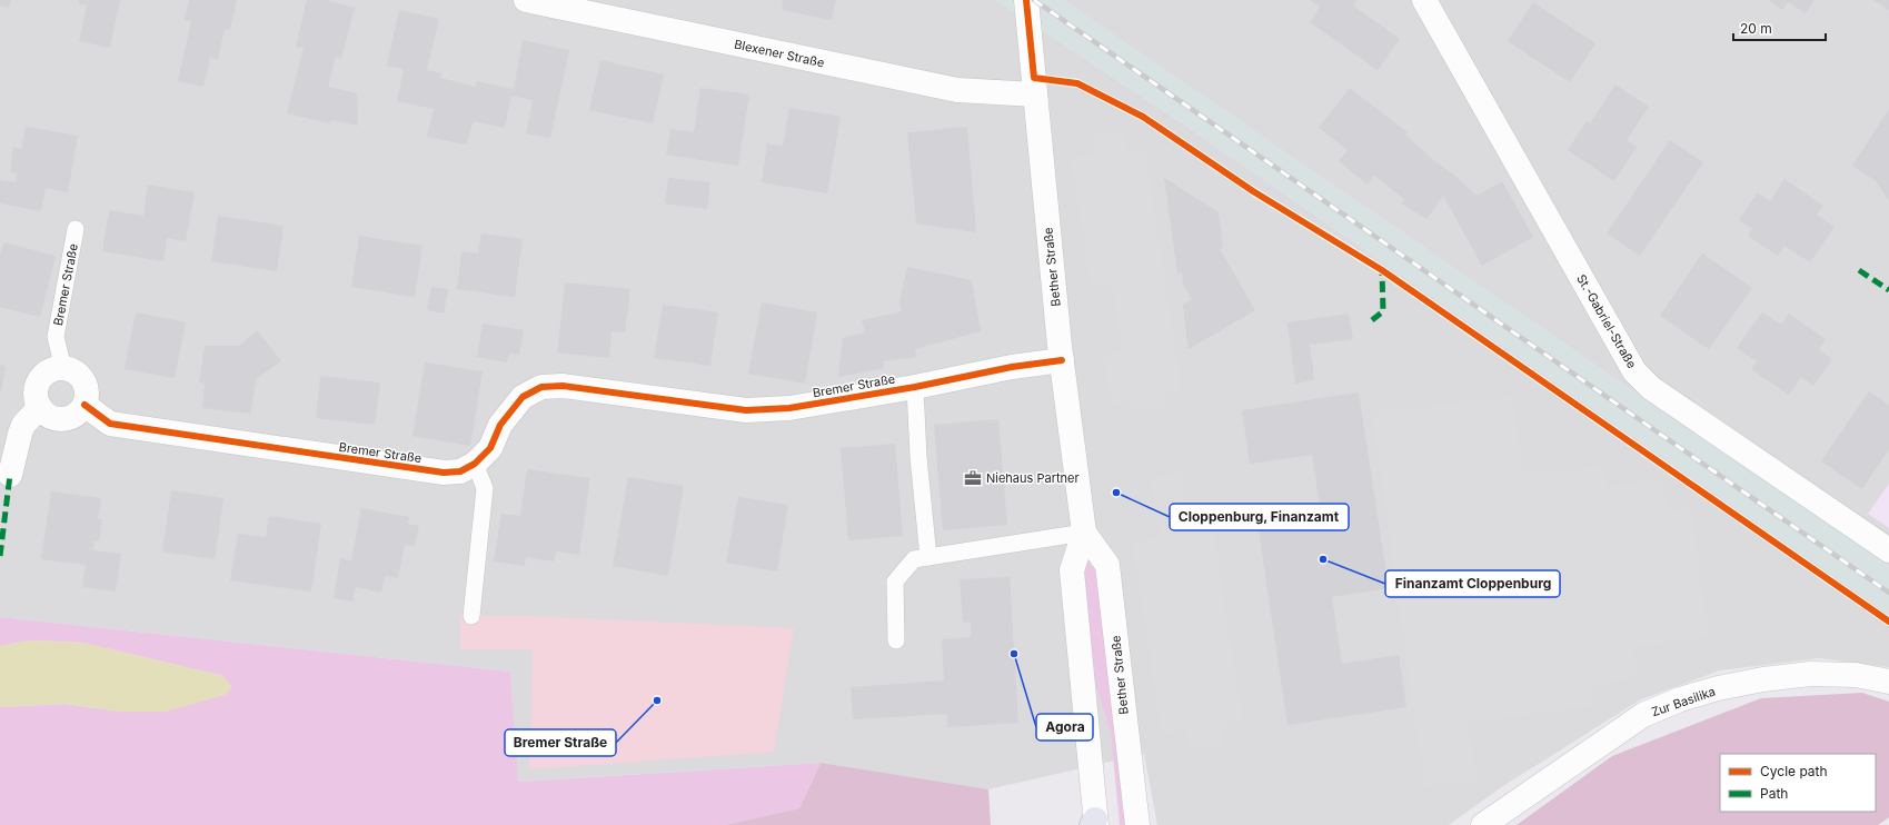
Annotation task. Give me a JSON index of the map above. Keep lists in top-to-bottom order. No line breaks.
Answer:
{"streets":{"street":["Blexener Straße","Bether Straße","Bremer Straße","St.-Gabriel-Straße","Zur Basilika"]},"crossings":[["Blexener Straße","Bether Straße"],["Bether Straße","Bremer Straße"]],"places":{"office":["Niehaus Partner"],"other":["Cloppenburg, Finanzamt","Finanzamt Cloppenburg","Agora","Bremer Straße"]},"legend":["Cycle path","Path"],"scale_bar":"20 m"}
